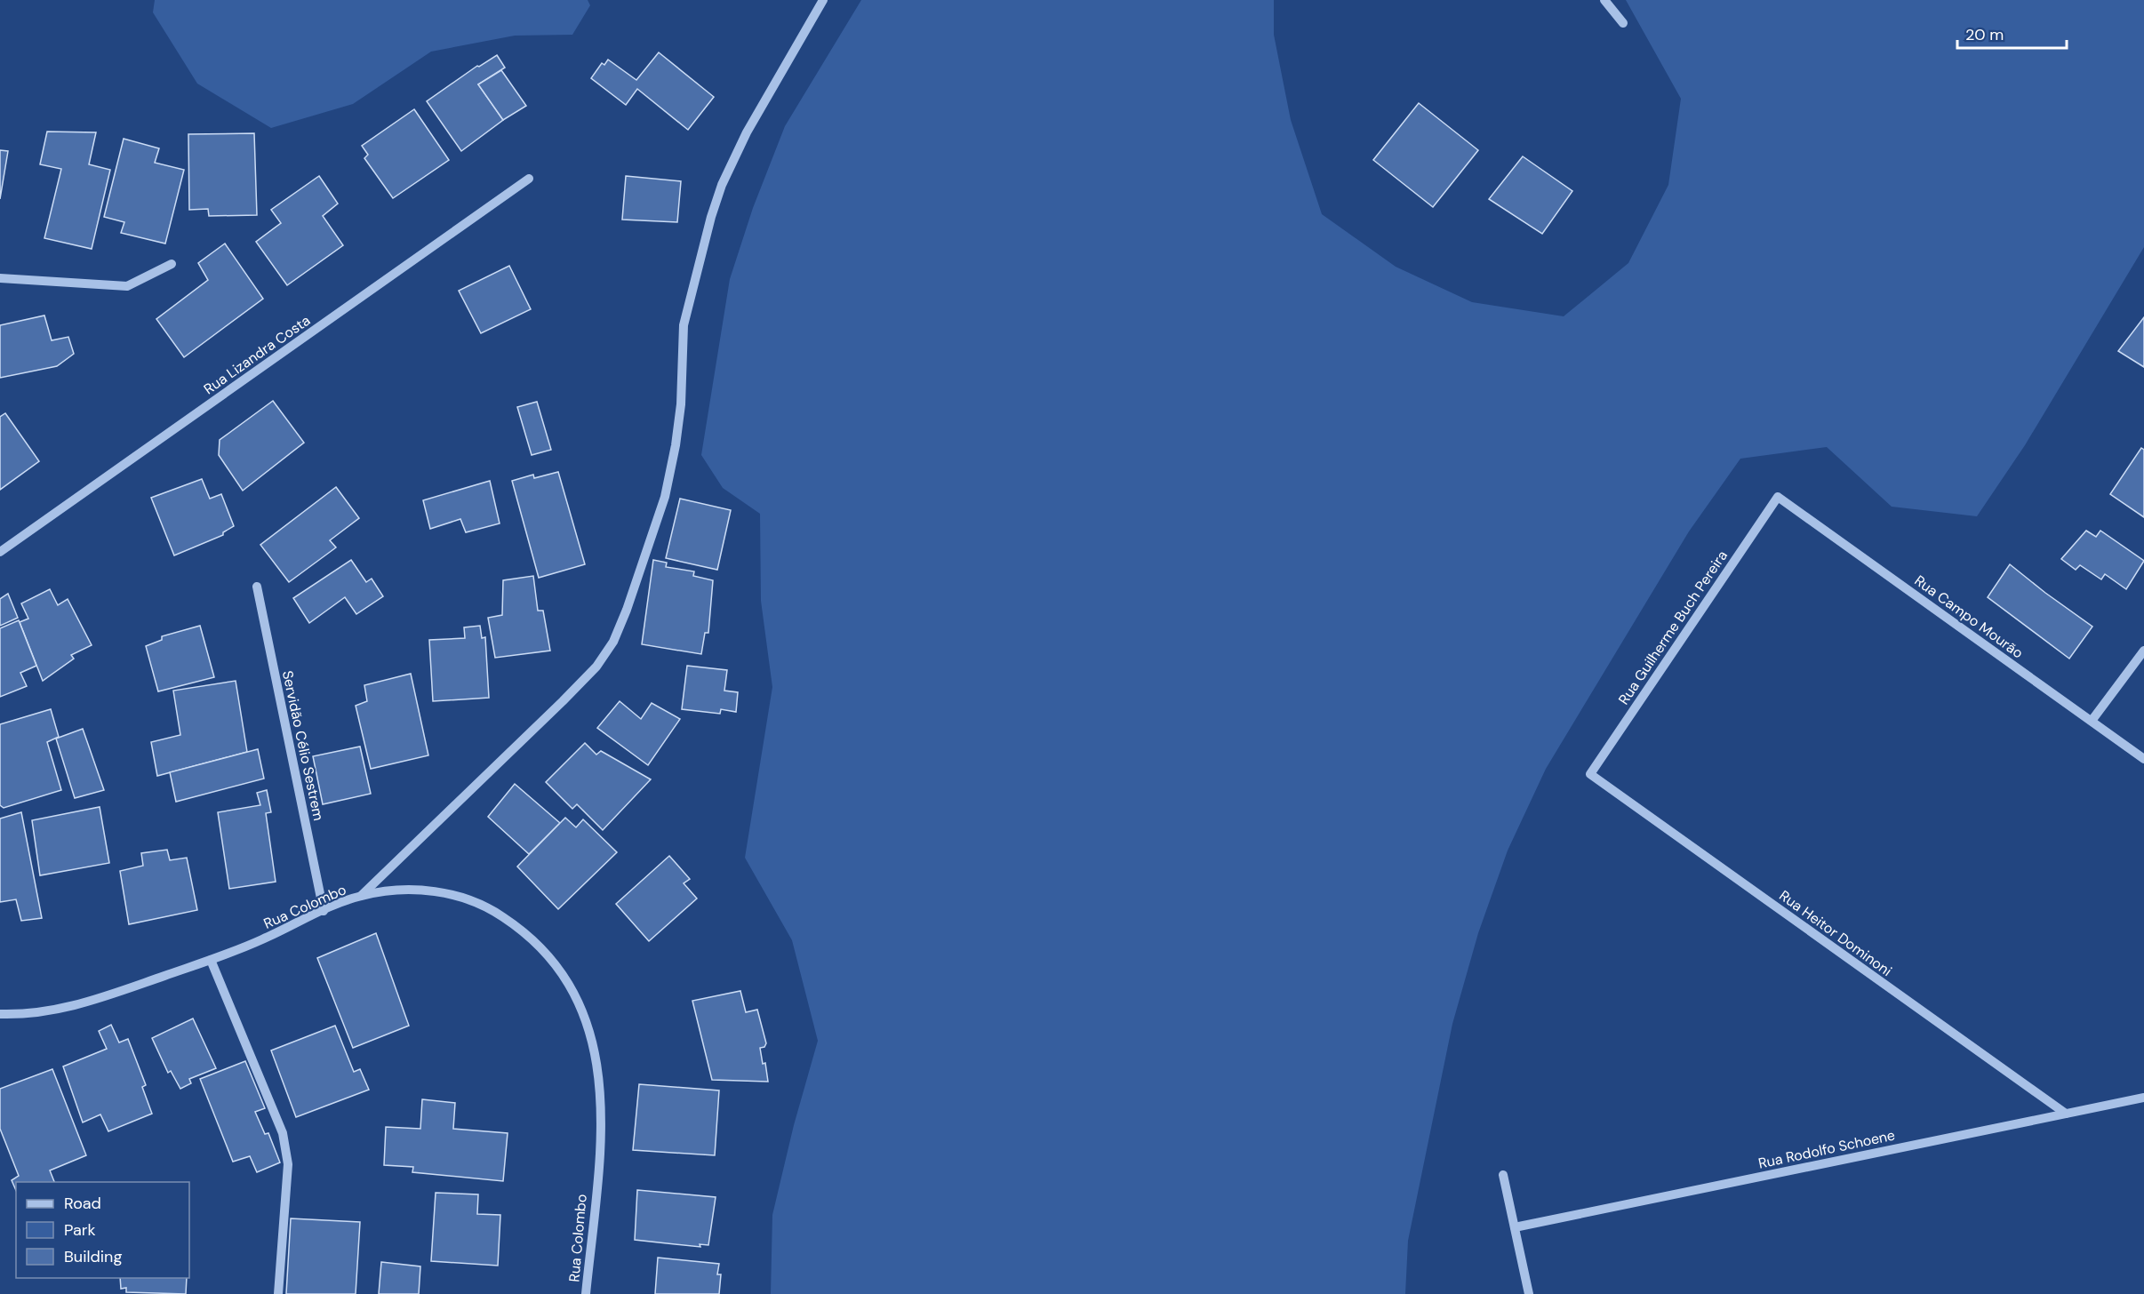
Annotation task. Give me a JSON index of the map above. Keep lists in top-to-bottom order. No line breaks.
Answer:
{"streets":{"street":["Rua Lizandra Costa","Rua Campo Mourão","Rua Guilherme Buch Pereira","Servidão Célio Sestrem","Rua Colombo","Rua Heitor Dominoni","Rua Rodolfo Schoene"]},"crossings":[["Rua Campo Mourão","Rua Guilherme Buch Pereira"],["Rua Guilherme Buch Pereira","Rua Heitor Dominoni"],["Servidão Célio Sestrem","Rua Colombo"],["Rua Heitor Dominoni","Rua Rodolfo Schoene"]],"legend":["Road","Park","Building"],"scale_bar":"20 m"}
